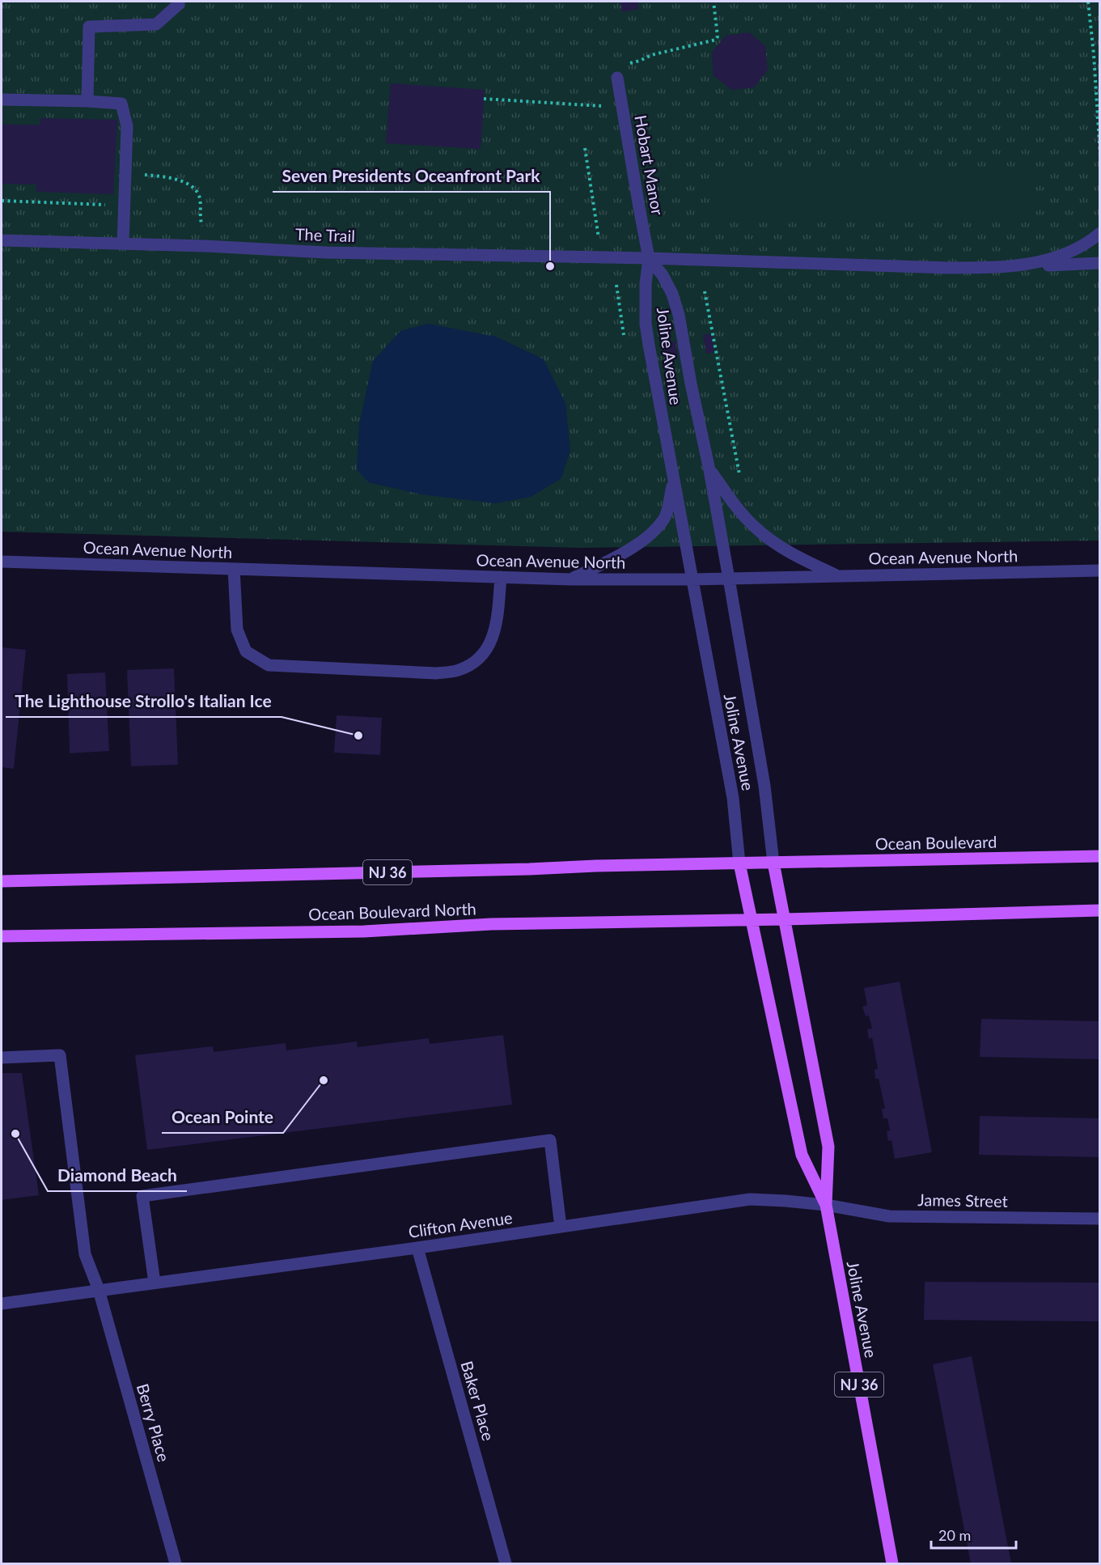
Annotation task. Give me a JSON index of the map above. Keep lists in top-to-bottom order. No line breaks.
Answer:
{"streets":{"main road":["Joline Avenue","Ocean Boulevard","NJ 36","Ocean Boulevard North"],"street":["Hobart Manor","The Trail","Ocean Avenue North","James Street","Clifton Avenue","Baker Place","Berry Place"]},"crossings":[["Hobart Manor","The Trail"],["Hobart Manor","Joline Avenue"],["The Trail","Joline Avenue"],["Joline Avenue","Ocean Avenue North"],["Joline Avenue","Ocean Boulevard"],["Joline Avenue","NJ 36"],["Joline Avenue","Ocean Boulevard North"],["Joline Avenue","James Street"],["Joline Avenue","Clifton Avenue"],["Ocean Boulevard","NJ 36"],["James Street","Clifton Avenue"],["Clifton Avenue","Baker Place"],["Clifton Avenue","Berry Place"]],"places":["Seven Presidents Oceanfront Park","The Lighthouse Strollo's Italian Ice","Ocean Pointe","Diamond Beach"],"scale_bar":"20 m"}
